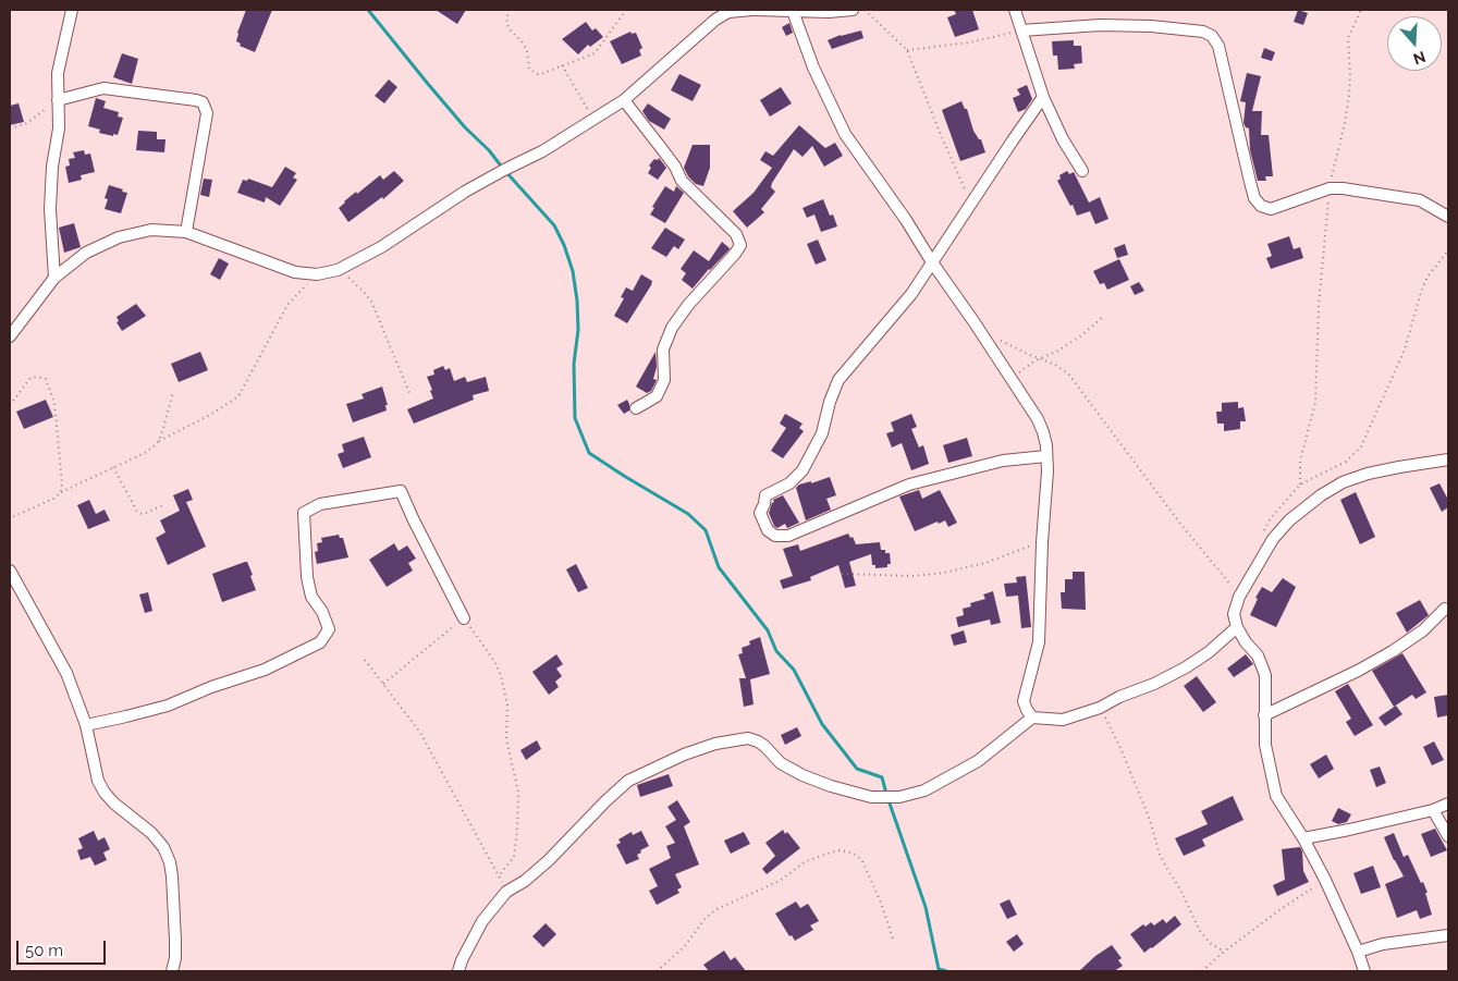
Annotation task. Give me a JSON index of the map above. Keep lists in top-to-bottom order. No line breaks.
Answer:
{"scale_bar":"50 m","north":"bottom"}
